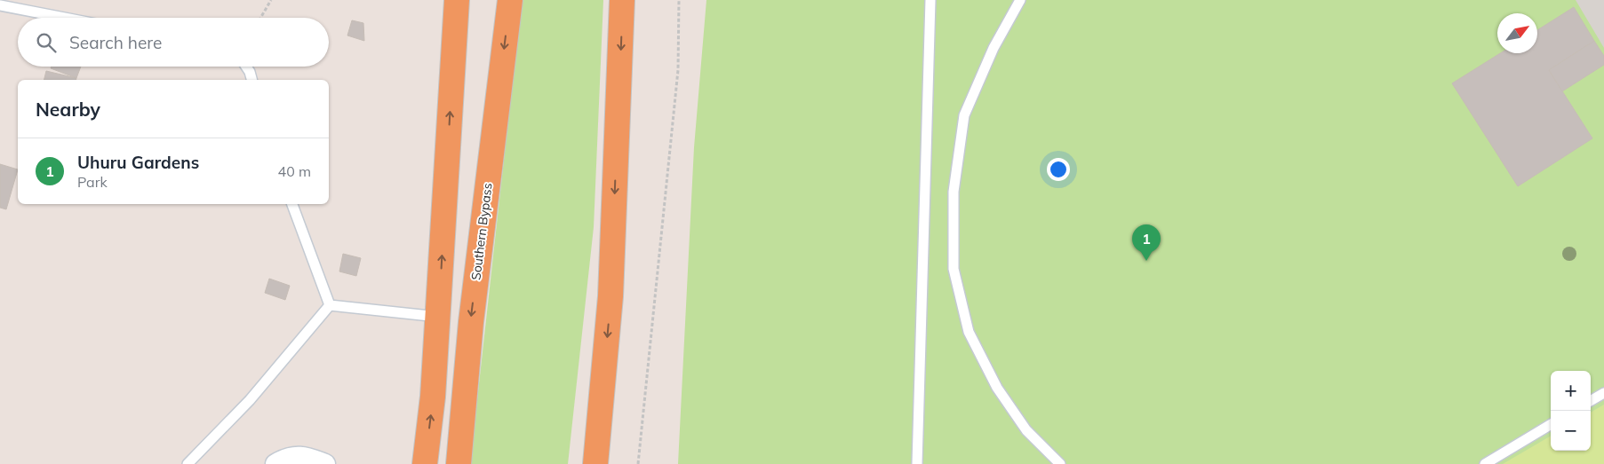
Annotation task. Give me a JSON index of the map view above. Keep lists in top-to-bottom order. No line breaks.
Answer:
{"streets":{"highway":["Southern Bypass"]},"north":"top right","page":{"search":"Search here","heading":"Nearby","list":[{"mark":"1","name":"Uhuru Gardens","note":"Park","value":"40 m"}],"pins":"1","map_buttons":["+","−"]}}
